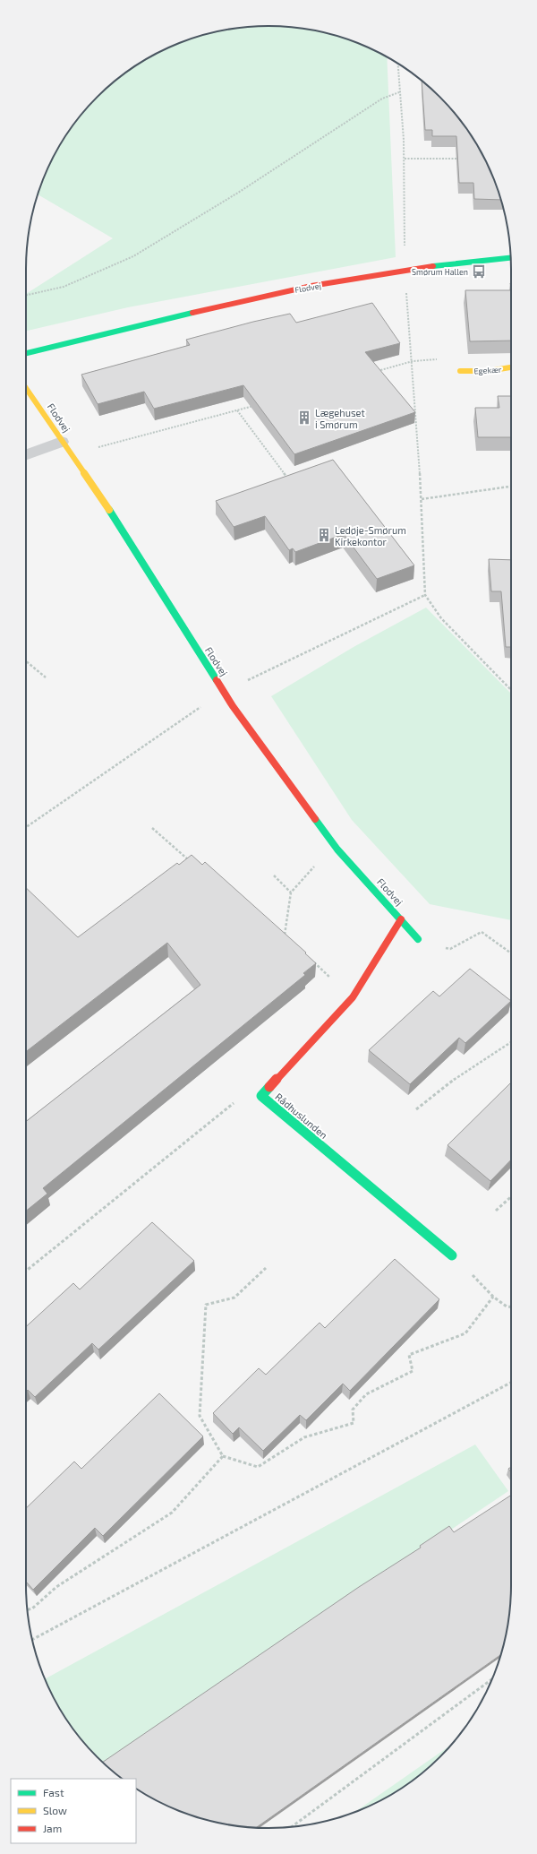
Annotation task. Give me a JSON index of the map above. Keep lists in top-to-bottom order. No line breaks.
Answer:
{"streets":{"street":["Flodvej","Egekær","Rådhuslunden"]},"crossings":[["Flodvej","Rådhuslunden"]],"places":{"bus stop":["Smørum Hallen"],"building":["Lægehuset i Smørum","Ledøje-Smørum Kirkekontor"]},"legend":["Fast","Slow","Jam"]}
